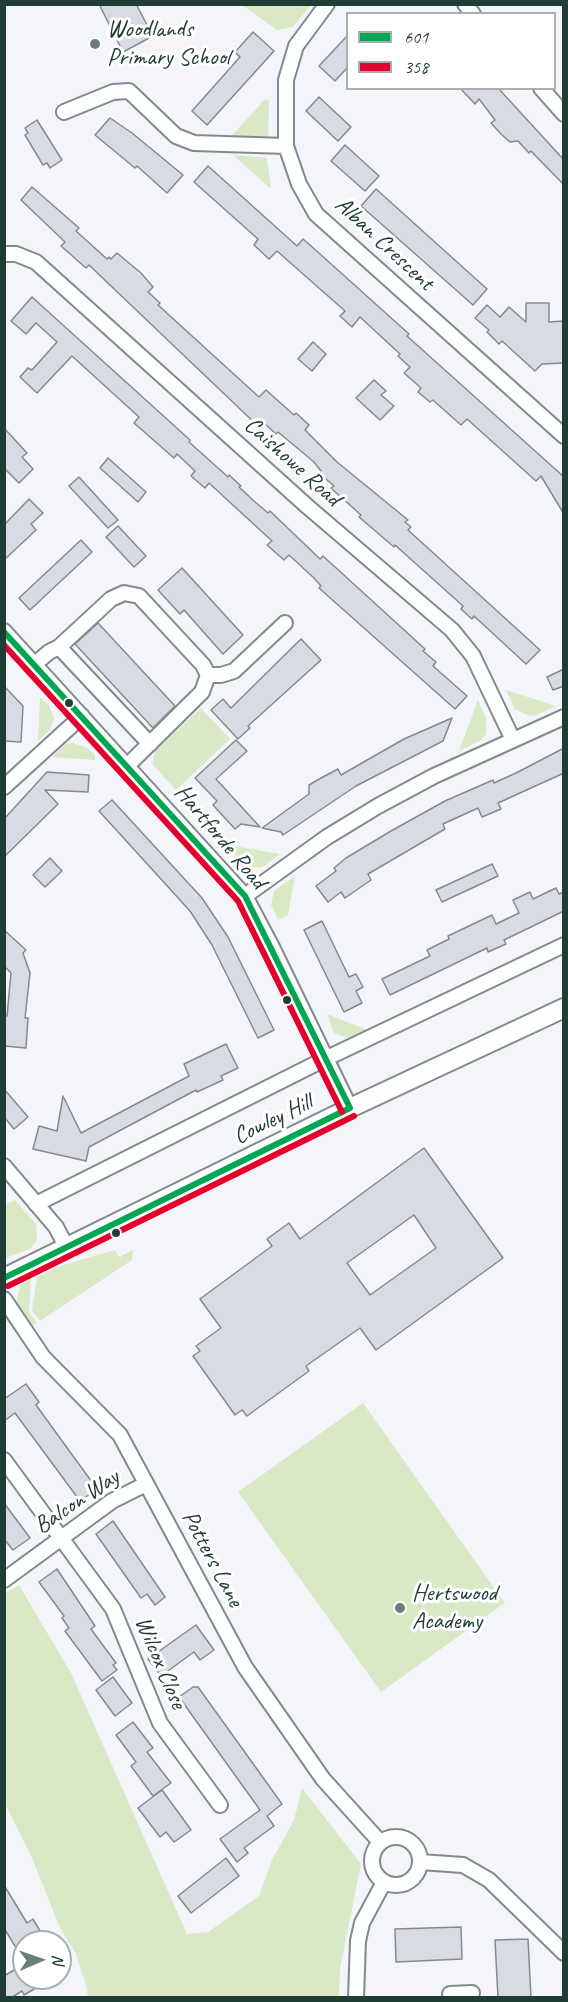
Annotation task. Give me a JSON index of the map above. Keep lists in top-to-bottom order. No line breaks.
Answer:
{"streets":{"main road":["Cowley Hill"],"street":["Alban Crescent","Caishowe Road","Hartforde Road","Balcon Way","Potters Lane","Wilcox Close"]},"crossings":[["Hartforde Road","Cowley Hill"],["Balcon Way","Potters Lane"],["Balcon Way","Wilcox Close"]],"places":["Woodlands Primary School","Hertswood Academy"],"lines":["transit line 601","transit line 358"],"legend":["601","358"],"north":"right"}
